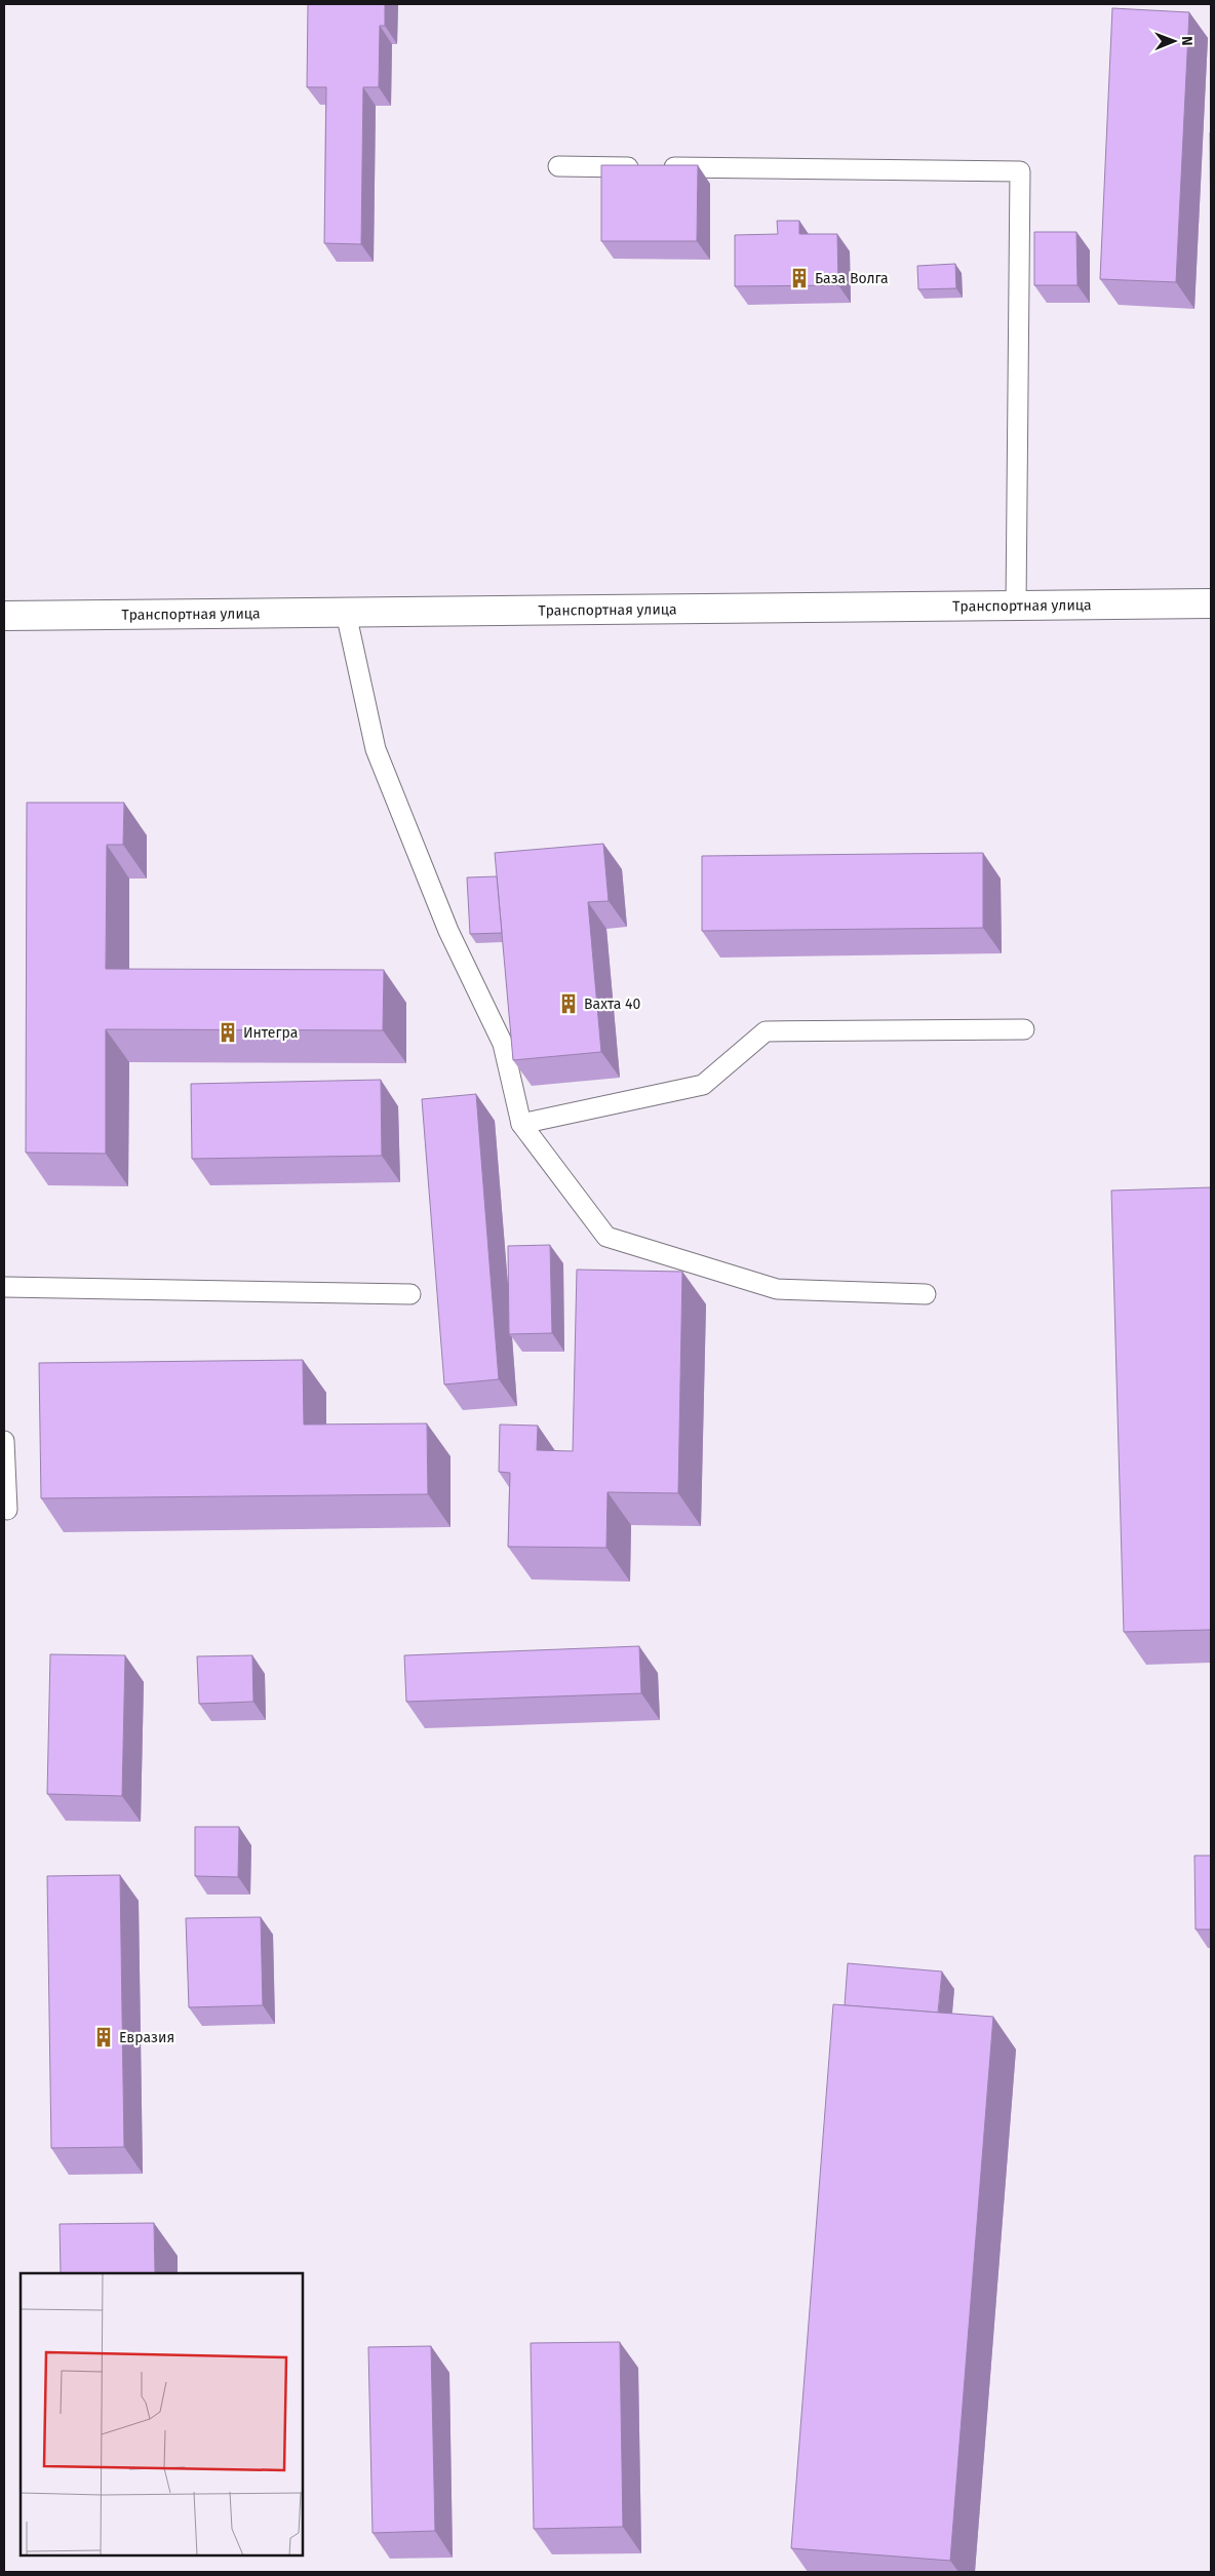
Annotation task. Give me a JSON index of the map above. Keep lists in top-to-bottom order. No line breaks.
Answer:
{"streets":{"street":["Транспортная улица"]},"places":{"building":["База Волга","Вахта 40","Интегра","Евразия"]},"north":"right"}
